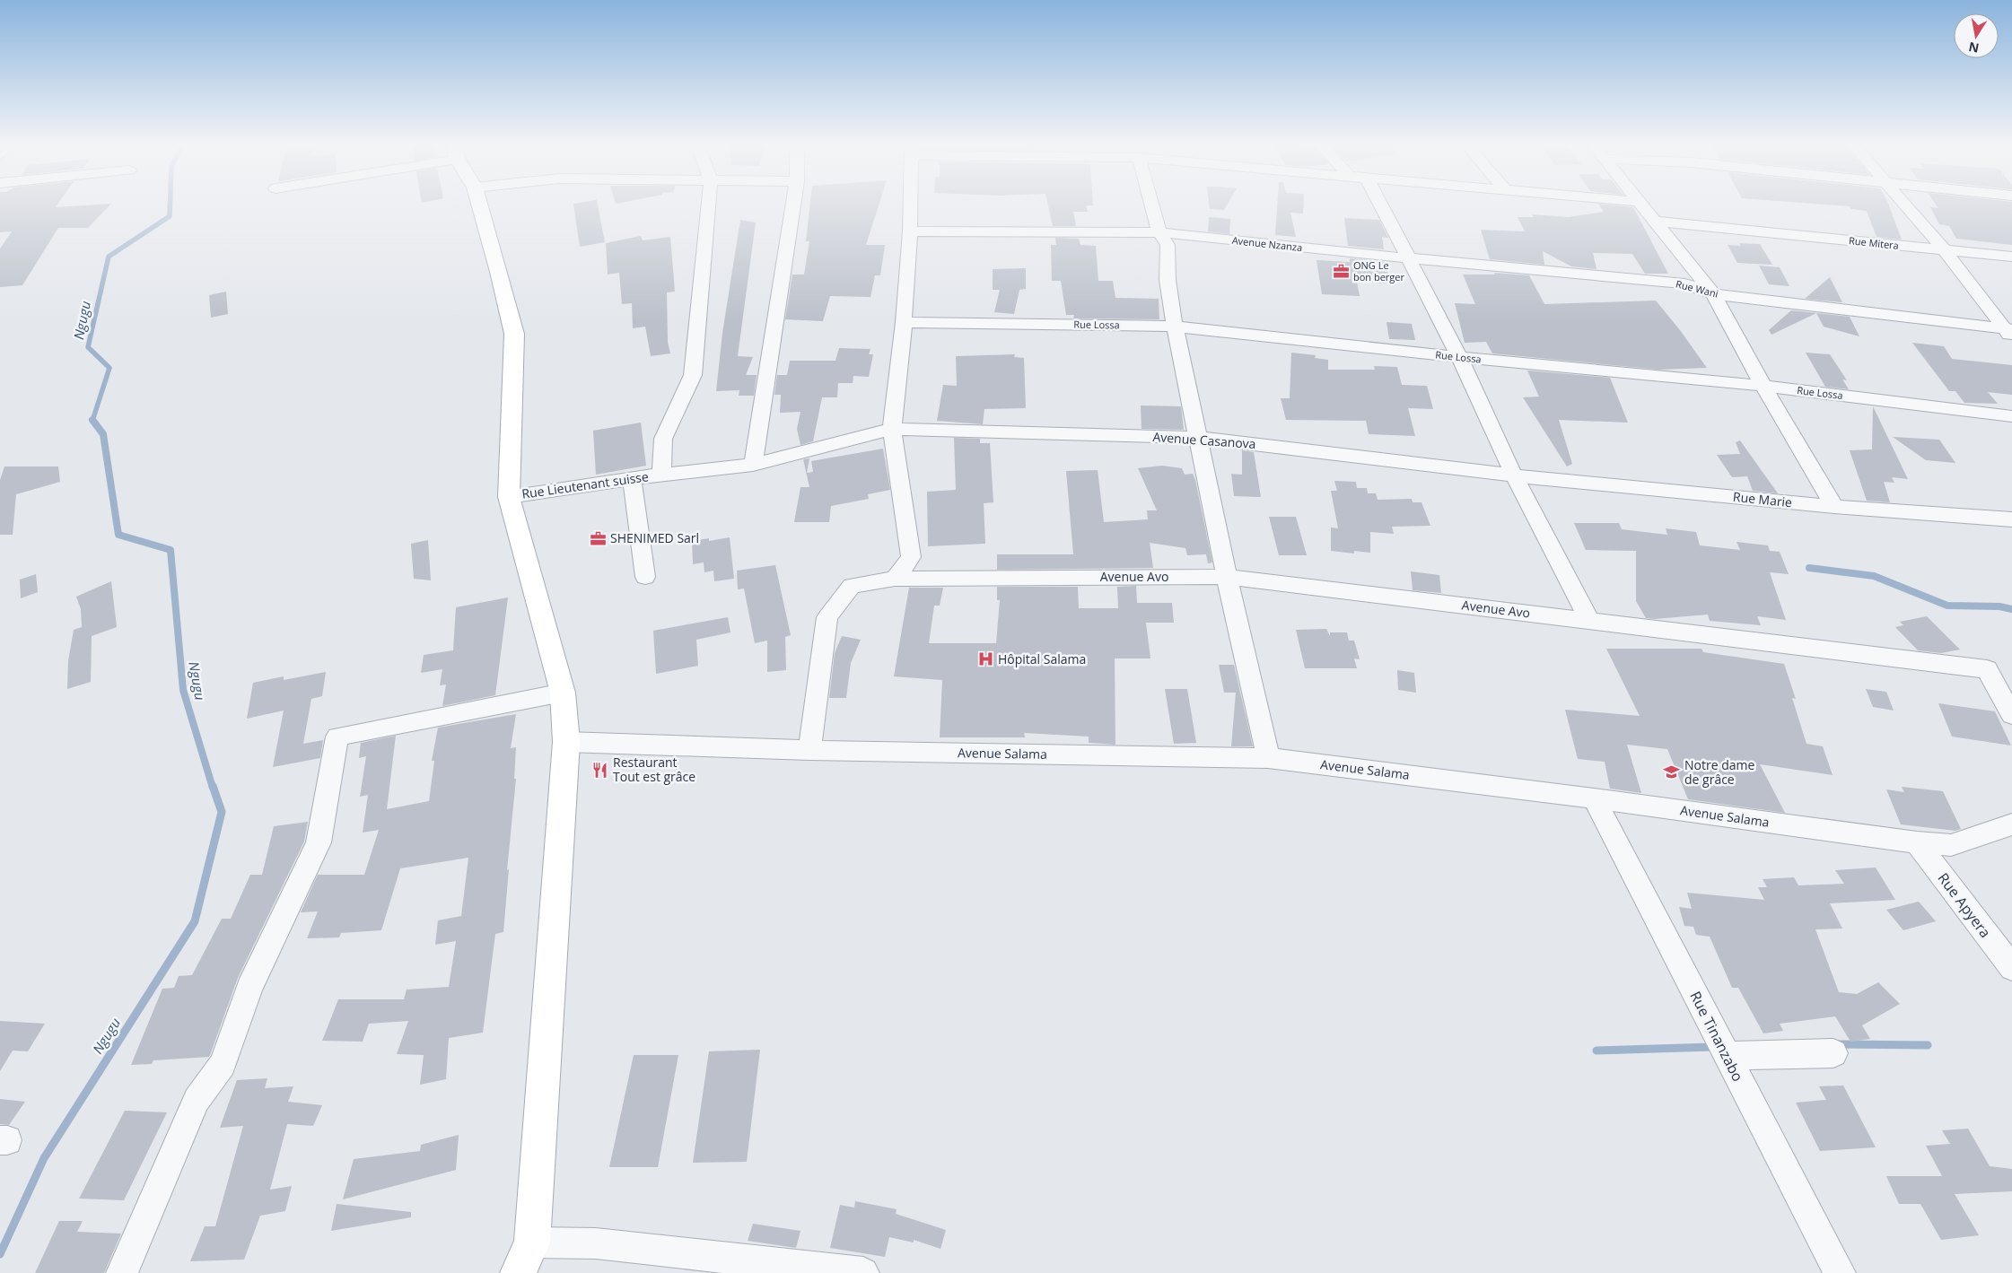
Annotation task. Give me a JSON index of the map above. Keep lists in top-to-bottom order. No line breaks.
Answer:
{"streets":{"street":["Rue Mitera","Avenue Nzanza","Rue Wani","Rue Lossa","Avenue Casanova","Rue Lieutenant suisse","Rue Marie","Avenue Avo","Avenue Salama","Rue Apyera","Rue Tinanzabo"]},"crossings":[["Avenue Nzanza","Rue Wani"],["Avenue Casanova","Rue Lieutenant suisse"],["Avenue Casanova","Rue Marie"],["Avenue Avo","Avenue Salama"],["Avenue Salama","Rue Apyera"],["Avenue Salama","Rue Tinanzabo"]],"water":["Ngugu"],"places":{"office":["ONG Le bon berger","SHENIMED Sarl"],"hospital":["Hôpital Salama"],"restaurant":["Restaurant Tout est grâce"],"school or university":["Notre dame de grâce"]},"north":"bottom"}
